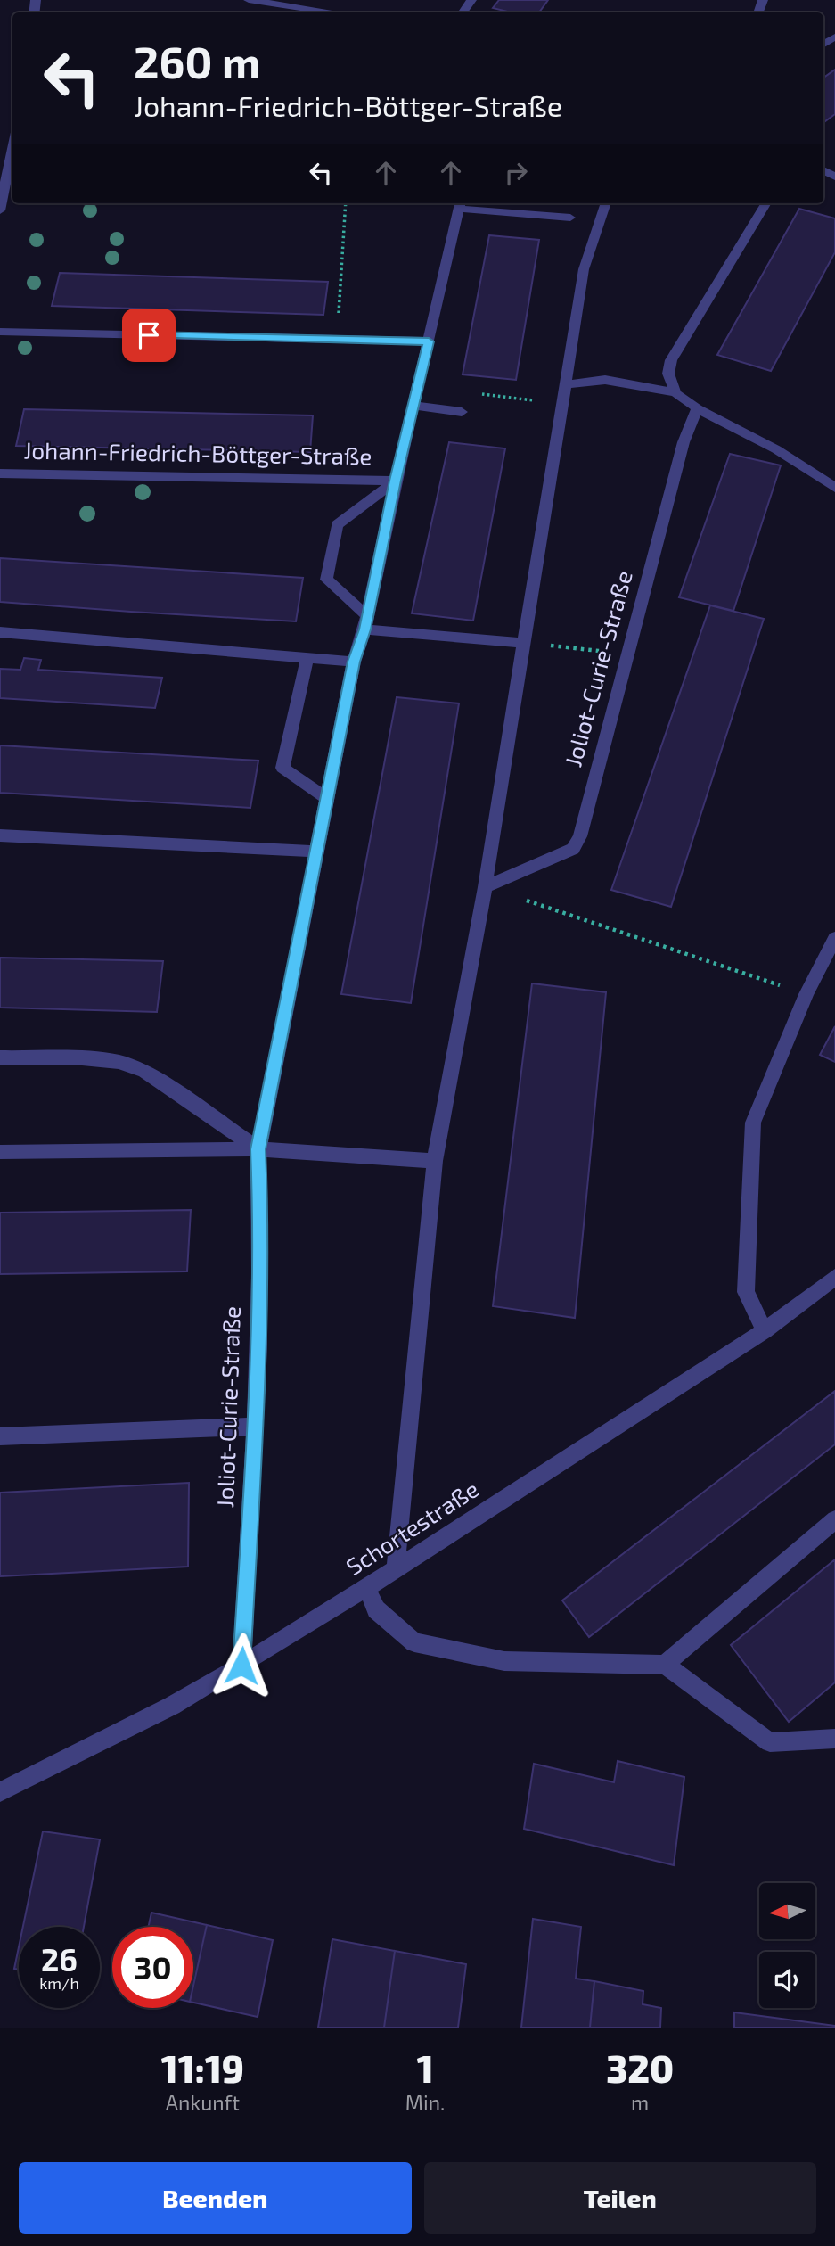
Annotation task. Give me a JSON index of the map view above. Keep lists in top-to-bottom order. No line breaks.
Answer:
{"streets":{"street":["Johann-Friedrich-Böttger-Straße","Joliot-Curie-Straße","Schortestraße"]},"crossings":[["Johann-Friedrich-Böttger-Straße","Joliot-Curie-Straße"],["Joliot-Curie-Straße","Schortestraße"]],"north":"left","page":{"turn":["260 m","Johann-Friedrich-Böttger-Straße"],"speed":"26 km/h","limit":"30","eta":["11:19","Ankunft","1","Min.","320","m"],"buttons":["Beenden","Teilen"]}}
